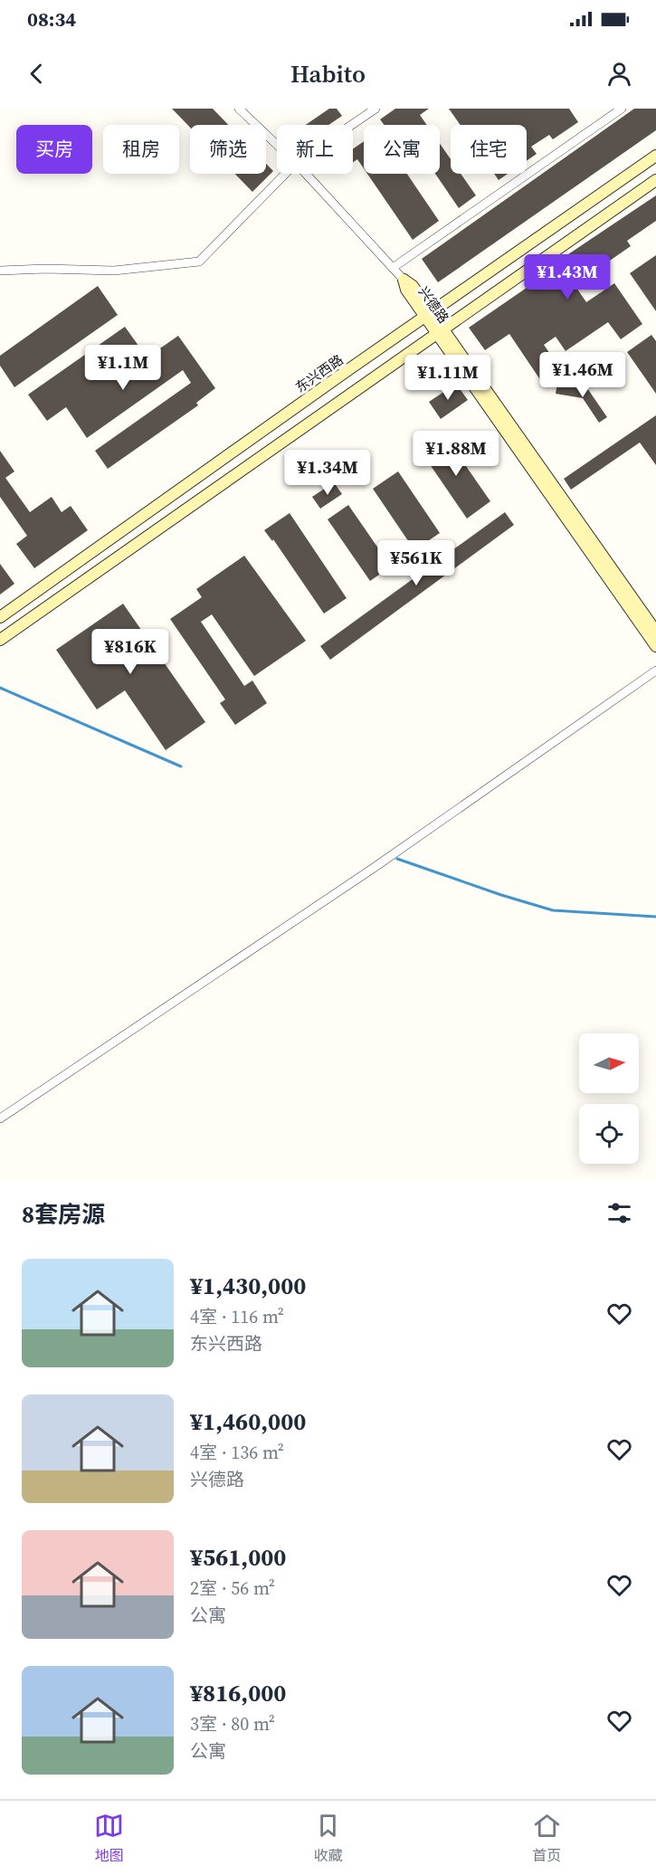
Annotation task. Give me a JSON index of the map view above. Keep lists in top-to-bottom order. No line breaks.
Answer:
{"streets":{"main road":["兴德路","东兴西路"]},"crossings":[["兴德路","东兴西路"]],"north":"right","page":{"status":"08:34","header":"Habito","chip":["买房","租房","筛选","新上","公寓","住宅"],"price":["¥1.43M","¥1.1M","¥1.46M","¥1.11M","¥1.88M","¥1.34M","¥561K","¥816K"],"heading":"8套房源","list":[{"name":"¥1,430,000","note":"4室 · 116 m² · 东兴西路"},{"name":"¥1,460,000","note":"4室 · 136 m² · 兴德路"},{"name":"¥561,000","note":"2室 · 56 m² · 公寓"},{"name":"¥816,000","note":"3室 · 80 m² · 公寓"}],"tabs":["地图","收藏","首页"]}}
